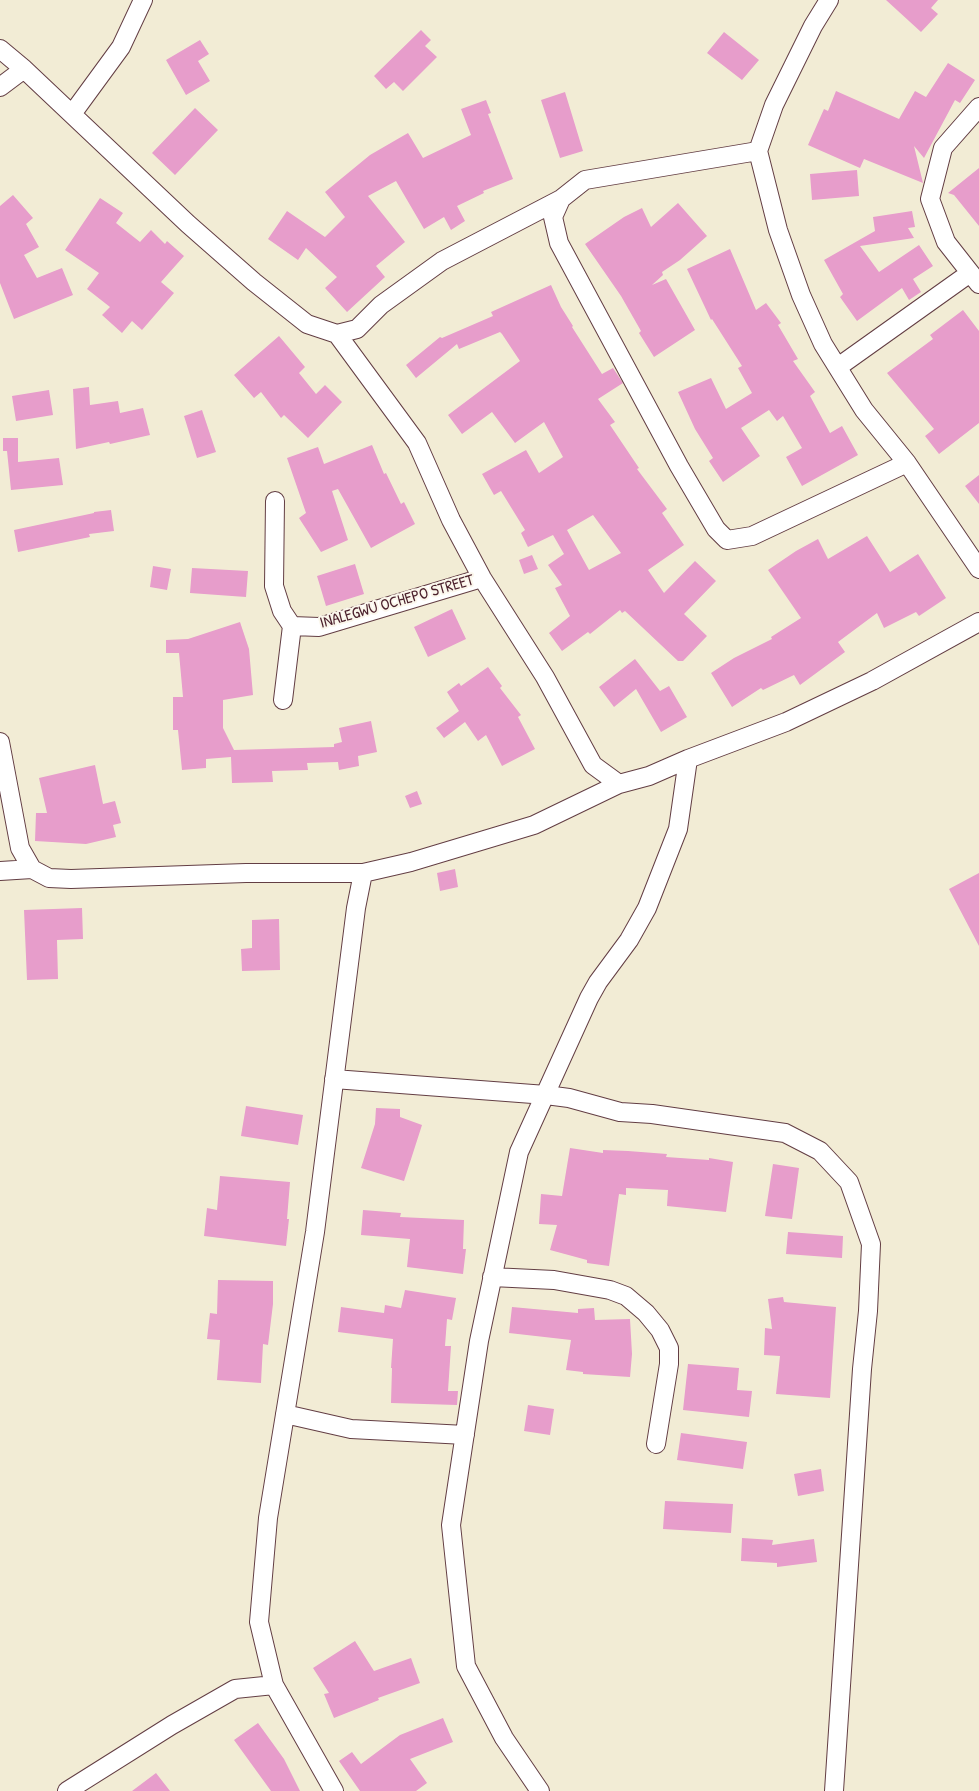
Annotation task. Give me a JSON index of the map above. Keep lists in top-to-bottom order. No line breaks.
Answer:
{"streets":{"street":["INALEGWU OCHEPO STREET"]}}
